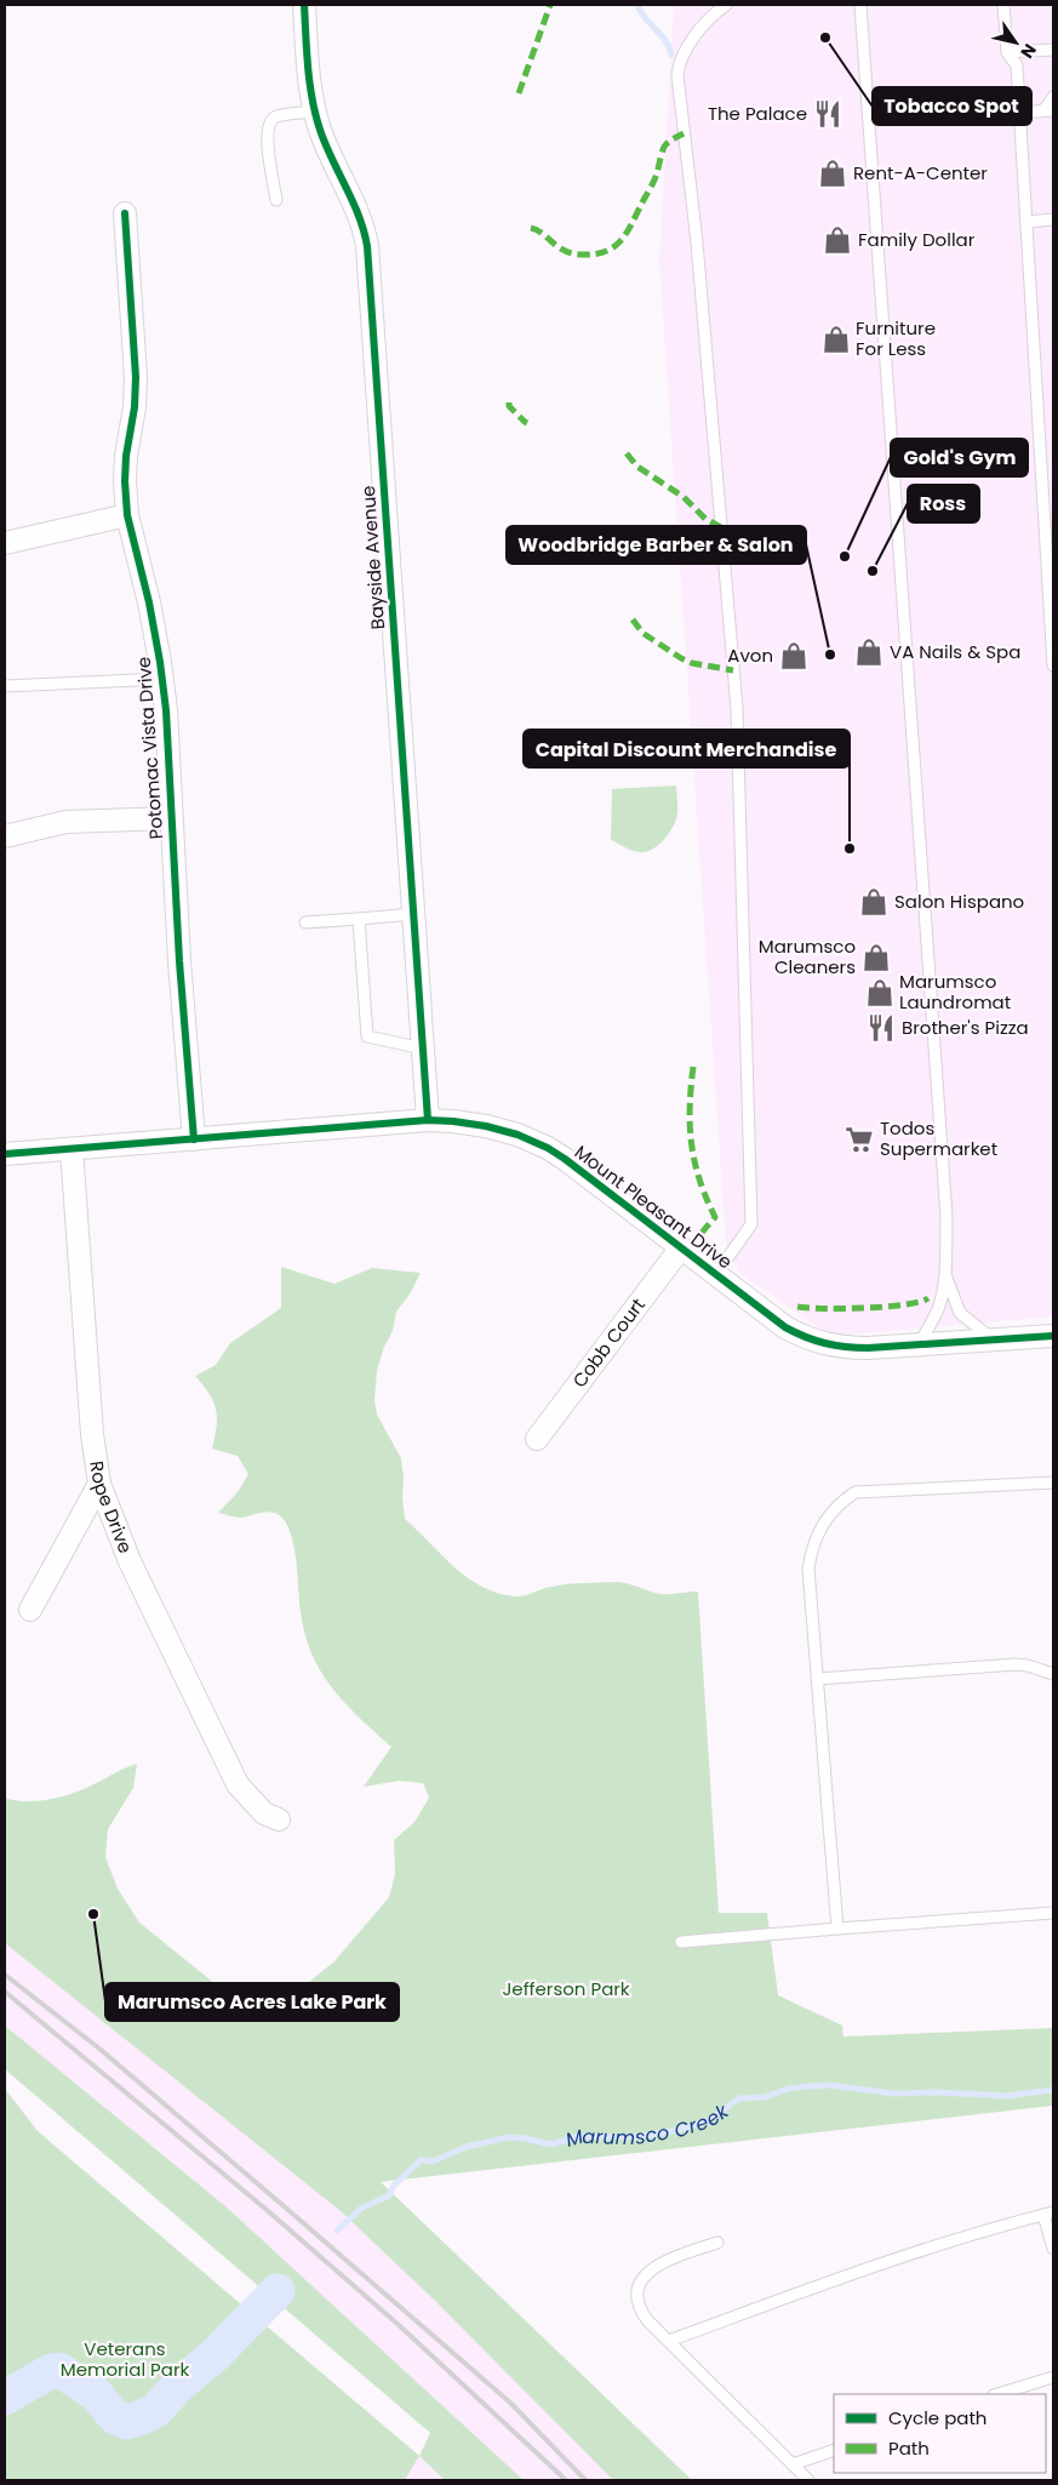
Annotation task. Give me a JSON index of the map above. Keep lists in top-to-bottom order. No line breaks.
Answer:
{"streets":{"street":["Bayside Avenue","Potomac Vista Drive","Mount Pleasant Drive","Cobb Court","Rope Drive"]},"crossings":[["Bayside Avenue","Mount Pleasant Drive"],["Potomac Vista Drive","Mount Pleasant Drive"],["Mount Pleasant Drive","Cobb Court"],["Mount Pleasant Drive","Rope Drive"]],"water":["Marumsco Creek"],"parks":["Jefferson Park","Veterans Memorial Park"],"places":{"other":["Tobacco Spot","Gold's Gym","Ross","Woodbridge Barber & Salon","Capital Discount Merchandise","Marumsco Acres Lake Park"],"restaurant":["The Palace","Brother's Pizza"],"shop":["Rent-A-Center","Family Dollar","Furniture For Less","VA Nails & Spa","Avon","Salon Hispano","Marumsco Cleaners","Marumsco Laundromat"],"supermarket":["Todos Supermarket"]},"legend":["Cycle path","Path"],"north":"bottom right"}
